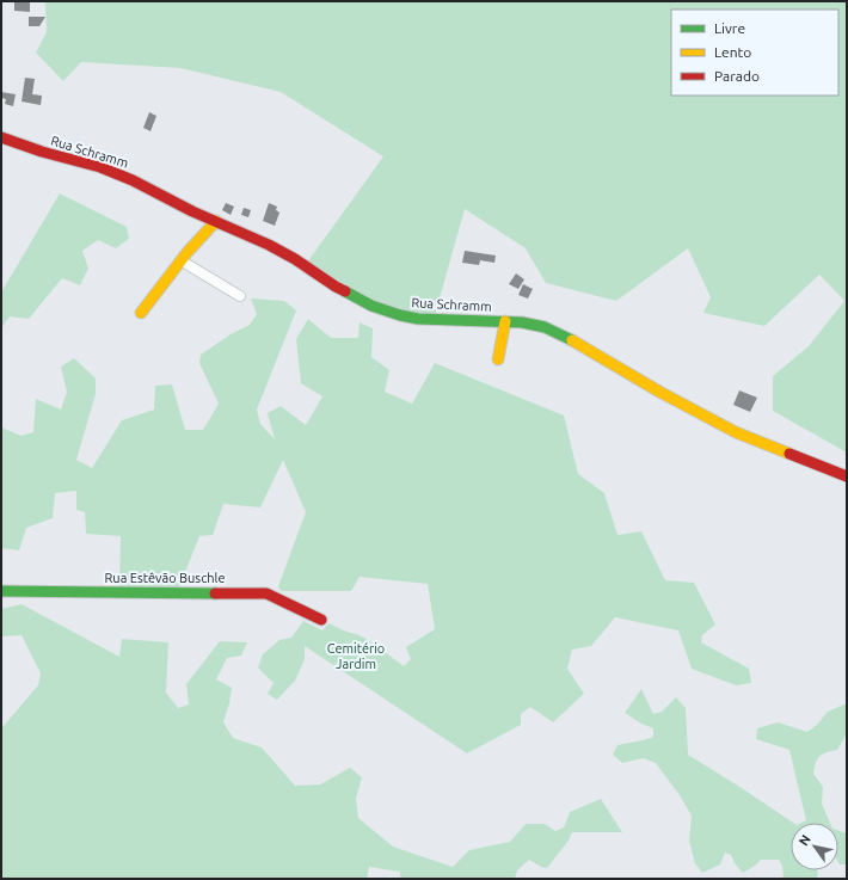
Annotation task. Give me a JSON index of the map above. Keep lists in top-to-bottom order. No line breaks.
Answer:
{"streets":{"street":["Rua Schramm","Rua Estêvão Buschle"]},"parks":["Cemitério Jardim"],"legend":["Livre","Lento","Parado"],"north":"top left"}
